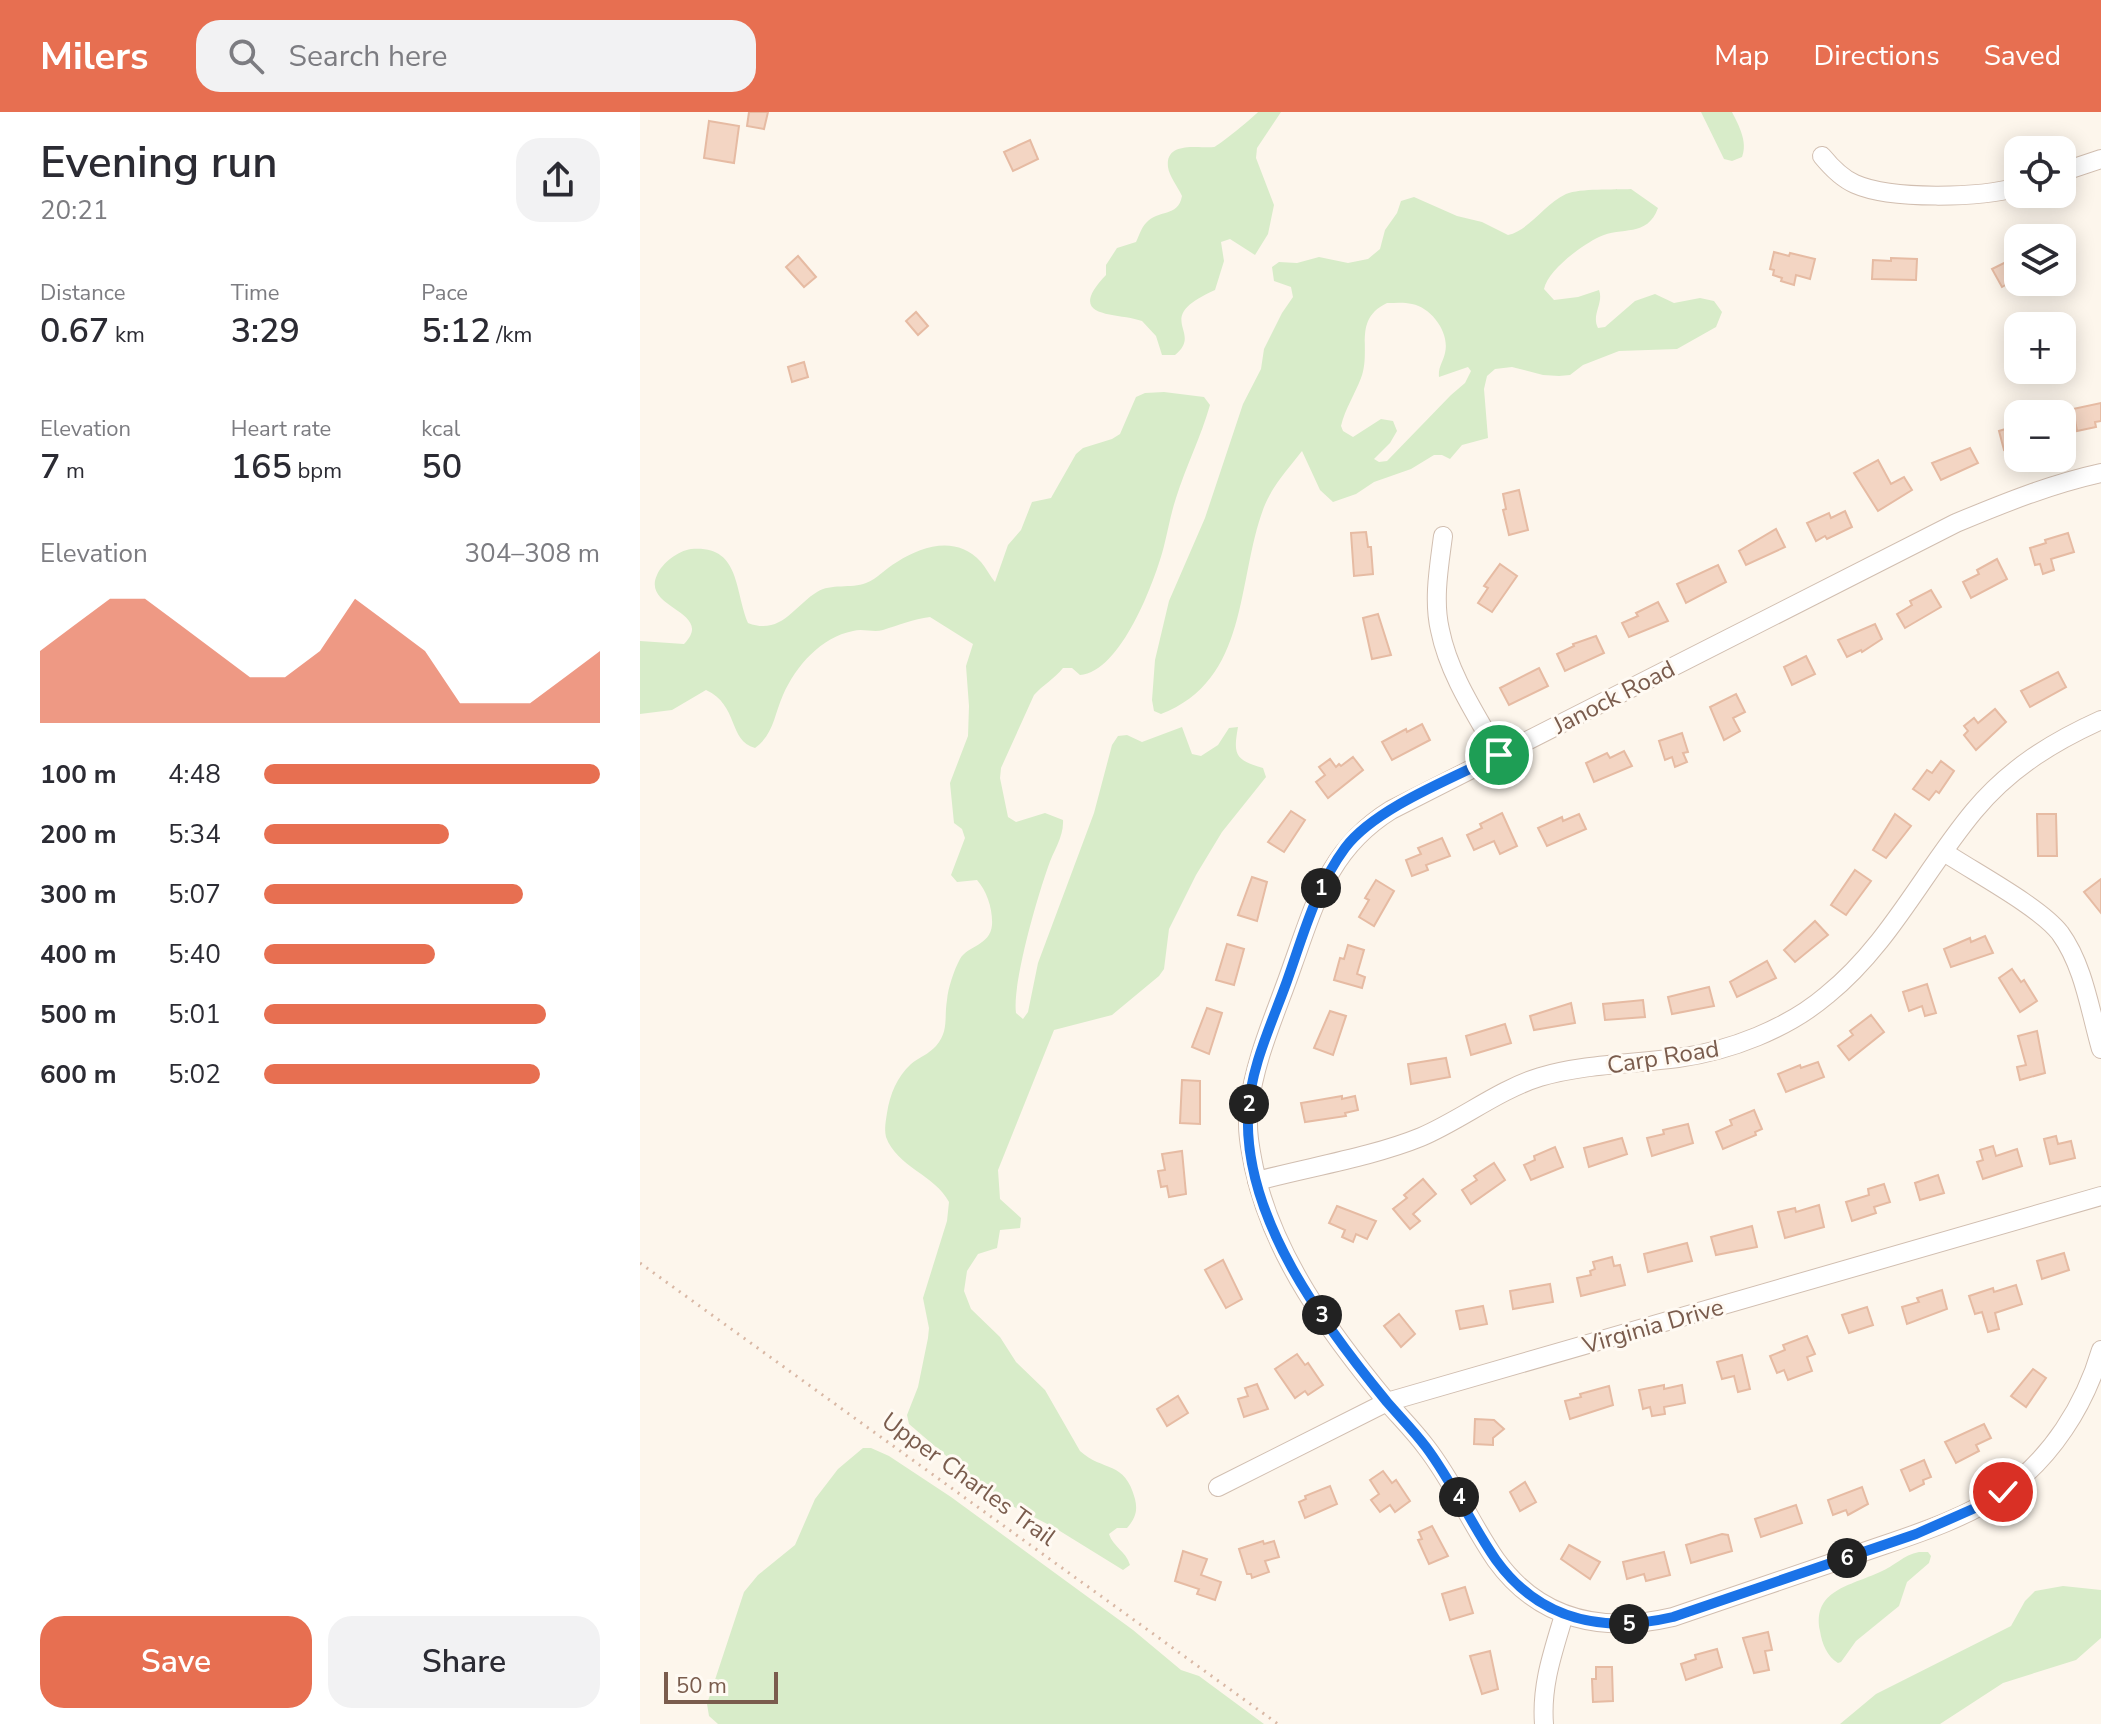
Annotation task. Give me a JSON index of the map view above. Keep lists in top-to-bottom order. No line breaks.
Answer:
{"streets":{"street":["Janock Road","Carp Road","Virginia Drive"],"path":["Upper Charles Trail"]},"crossings":[["Janock Road","Carp Road"],["Janock Road","Virginia Drive"]],"scale_bar":"50 m","page":{"header":"Milers","search":"Search here","nav":["Map","Directions","Saved"],"heading":["Evening run","20:21"],"map_buttons":["+","−"],"stats":[["Distance","0.67 km"],["Time","3:29"],["Pace","5:12 /km"],["Elevation","7 m"],["Heart rate","165 bpm"],["kcal","50"]],"chart":["Elevation","304–308 m"],"list":[{"name":"100 m","note":"4:48"},{"name":"200 m","note":"5:34"},{"name":"300 m","note":"5:07"},{"name":"400 m","note":"5:40"},{"name":"500 m","note":"5:01"},{"name":"600 m","note":"5:02"}],"pins":["1","2","3","4","6","5"],"buttons":["Save","Share"],"scale":"50 m"}}
